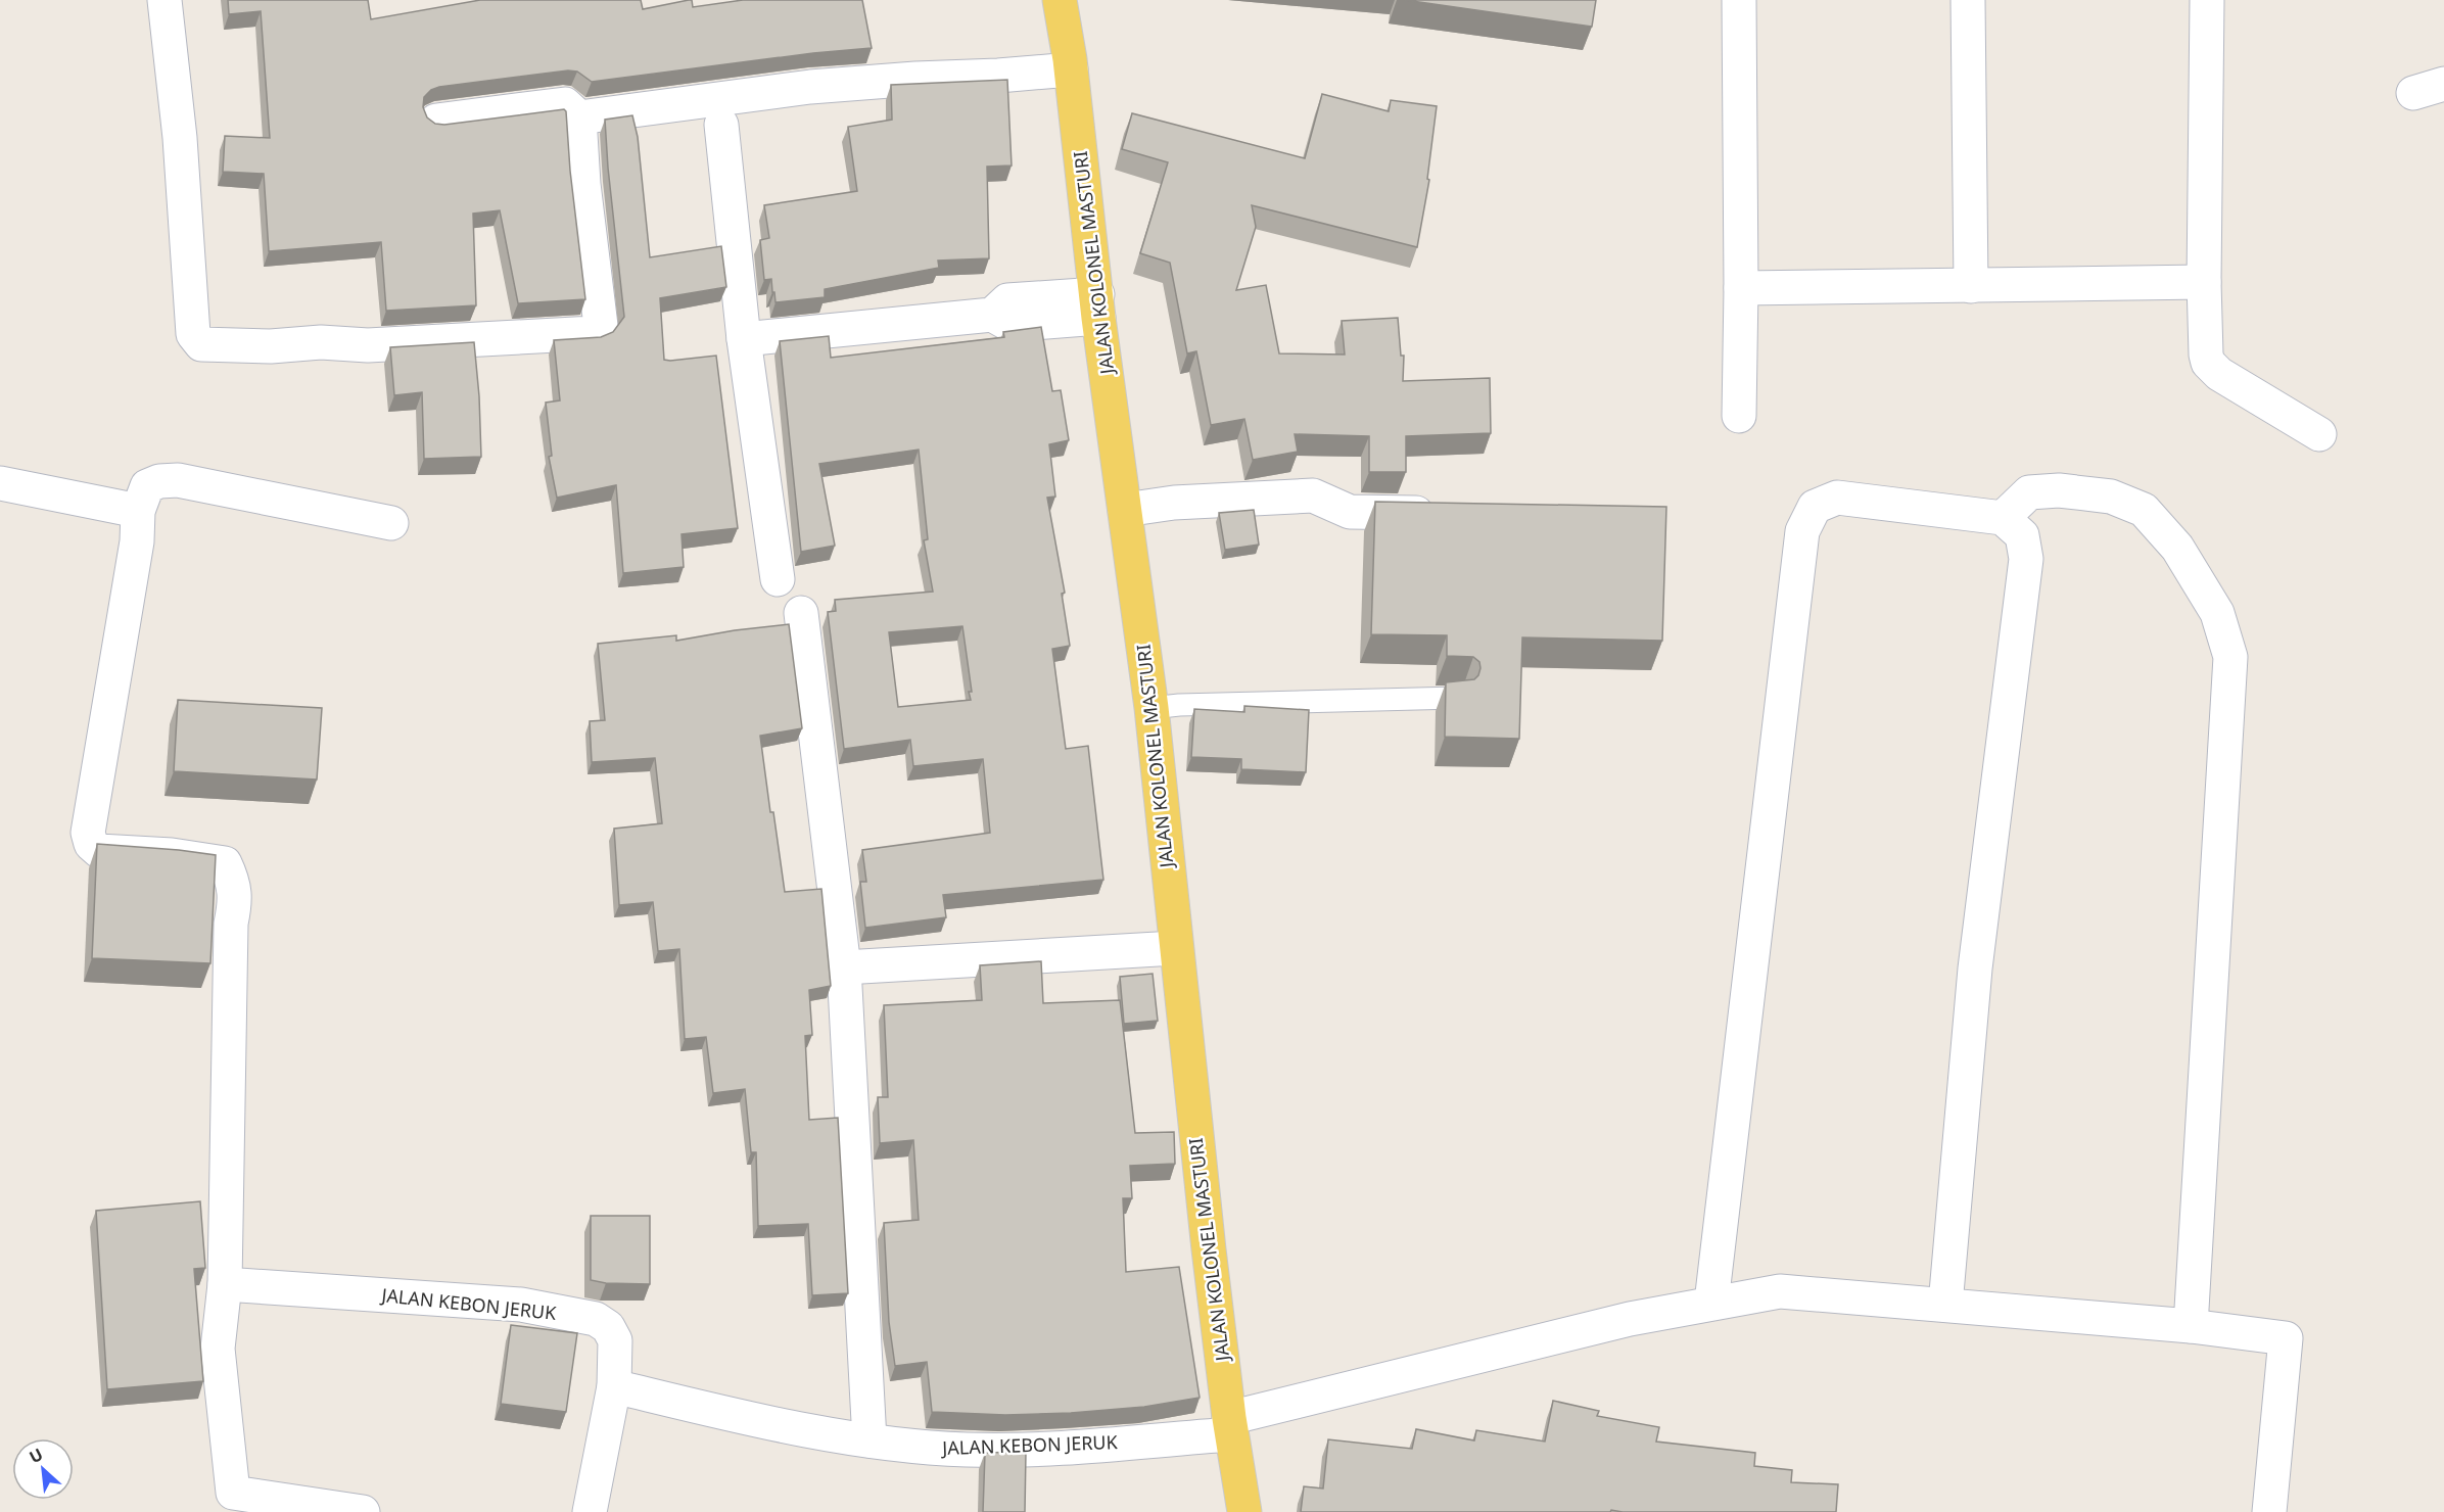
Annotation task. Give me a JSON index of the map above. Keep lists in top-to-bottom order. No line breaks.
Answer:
{"streets":{"main road":["JALAN KOLONEL MASTURI"],"street":["JALAN KEBON JERUK"]},"crossings":[["JALAN KOLONEL MASTURI","JALAN KEBON JERUK"]],"north":"top left"}
